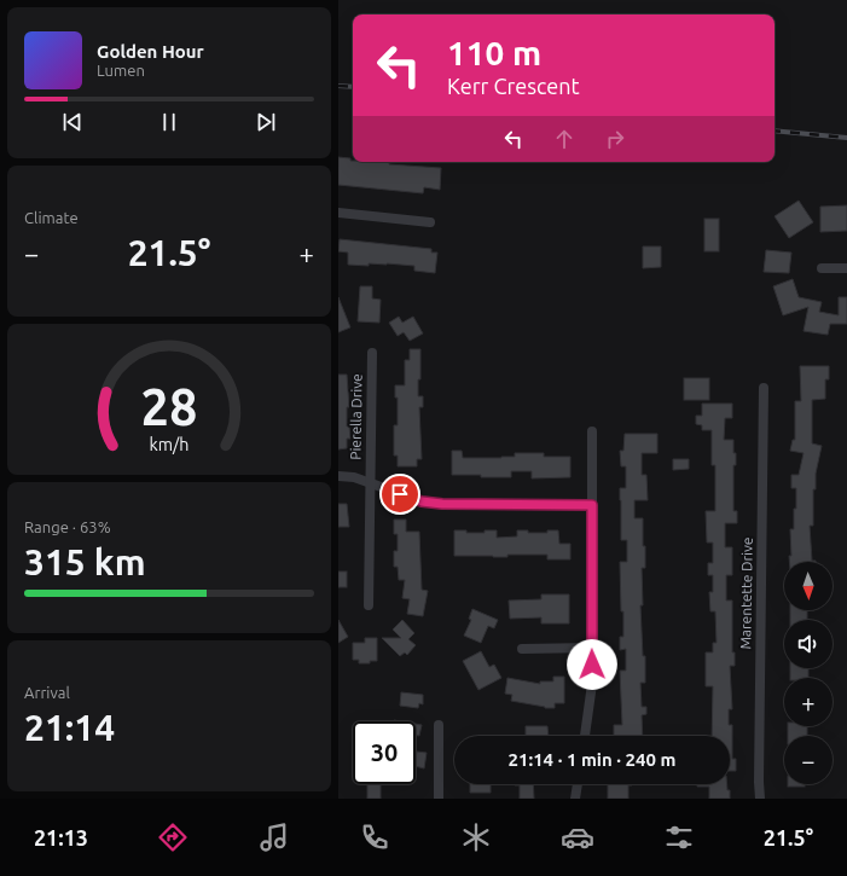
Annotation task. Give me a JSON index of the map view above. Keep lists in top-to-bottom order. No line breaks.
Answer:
{"streets":{"street":["Pierella Drive","Marentette Drive"]},"north":"bottom","page":{"turn":["110 m","Kerr Crescent"],"song":["Golden Hour","Lumen"],"tile":["Climate",["Range · 63%","315 km"],["Arrival","21:14"]],"heat":["−","21.5°","+"],"map_buttons":["+","−"],"limit":"30","trip":"21:14 · 1 min · 240 m","tabs":["21:13","21.5°"],"gauge":["28","km/h"]}}
